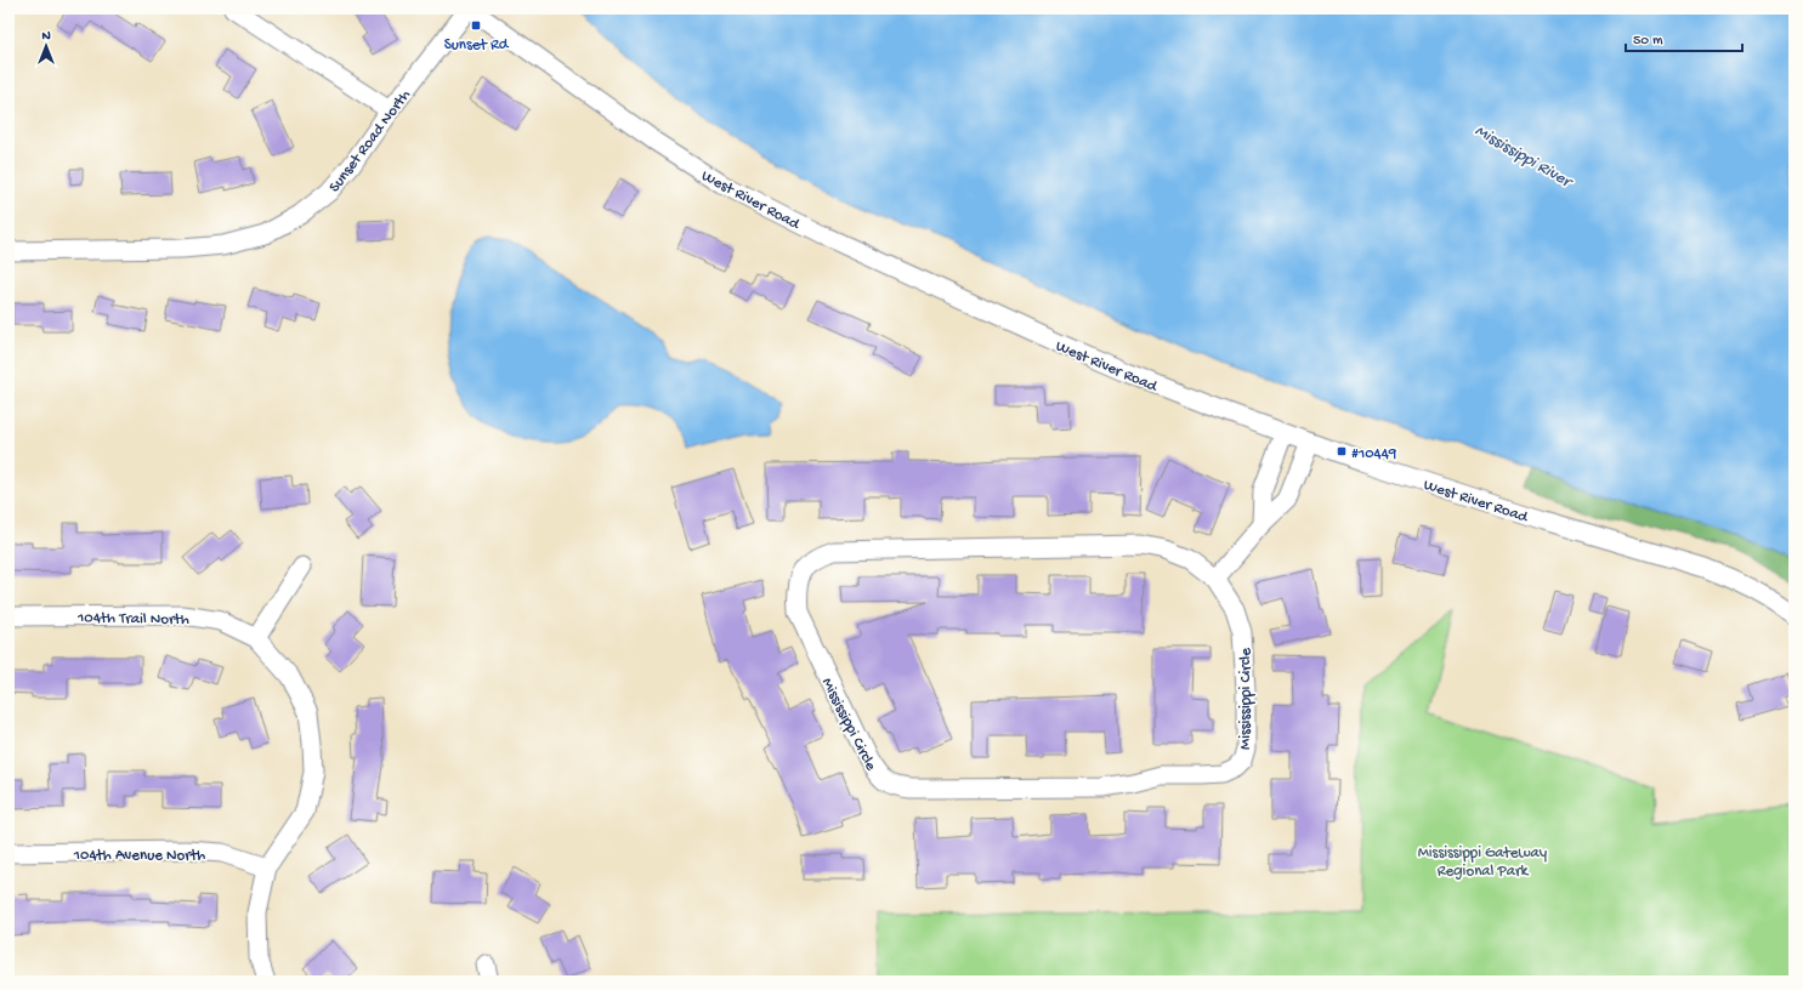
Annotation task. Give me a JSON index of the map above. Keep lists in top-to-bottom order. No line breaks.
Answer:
{"streets":{"street":["Sunset Road North","West River Road","104th Trail North","Mississippi Circle","104th Avenue North"]},"crossings":[["Sunset Road North","West River Road"]],"water":["Mississippi River"],"parks":["Mississippi Gateway Regional Park"],"places":{"transit":["Sunset Rd","#10449"]},"scale_bar":"50 m","north":"top"}
